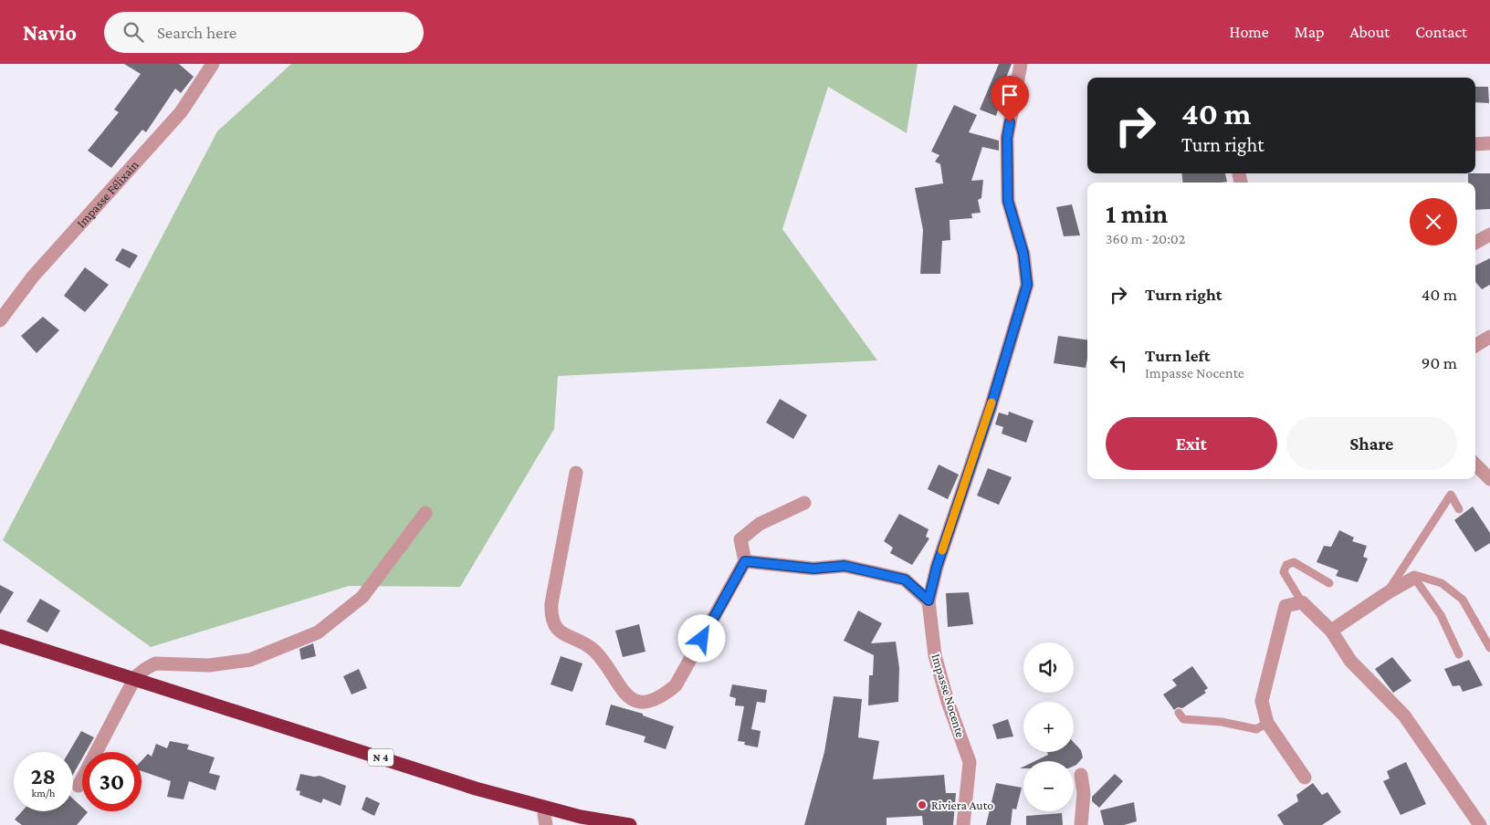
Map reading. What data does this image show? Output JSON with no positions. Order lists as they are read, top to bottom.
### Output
{
  "streets": {
    "highway": ["N 4"],
    "street": ["Impasse Félixain", "Impasse Nocente"]
  },
  "places": ["Riviera Auto"],
  "page": {
    "header": "Navio",
    "search": "Search here",
    "nav": [
      "Home",
      "Map",
      "About",
      "Contact"
    ],
    "turn": ["40 m", "Turn right"],
    "heading": ["1 min", "360 m · 20:02"],
    "list": [
      {
        "name": "Turn right",
        "value": "40 m"
      },
      {
        "name": "Turn left",
        "note": "Impasse Nocente",
        "value": "90 m"
      }
    ],
    "buttons": ["Exit", "Share"],
    "map_buttons": ["+", "−"],
    "speed": "28 km/h",
    "limit": "30"
  }
}
